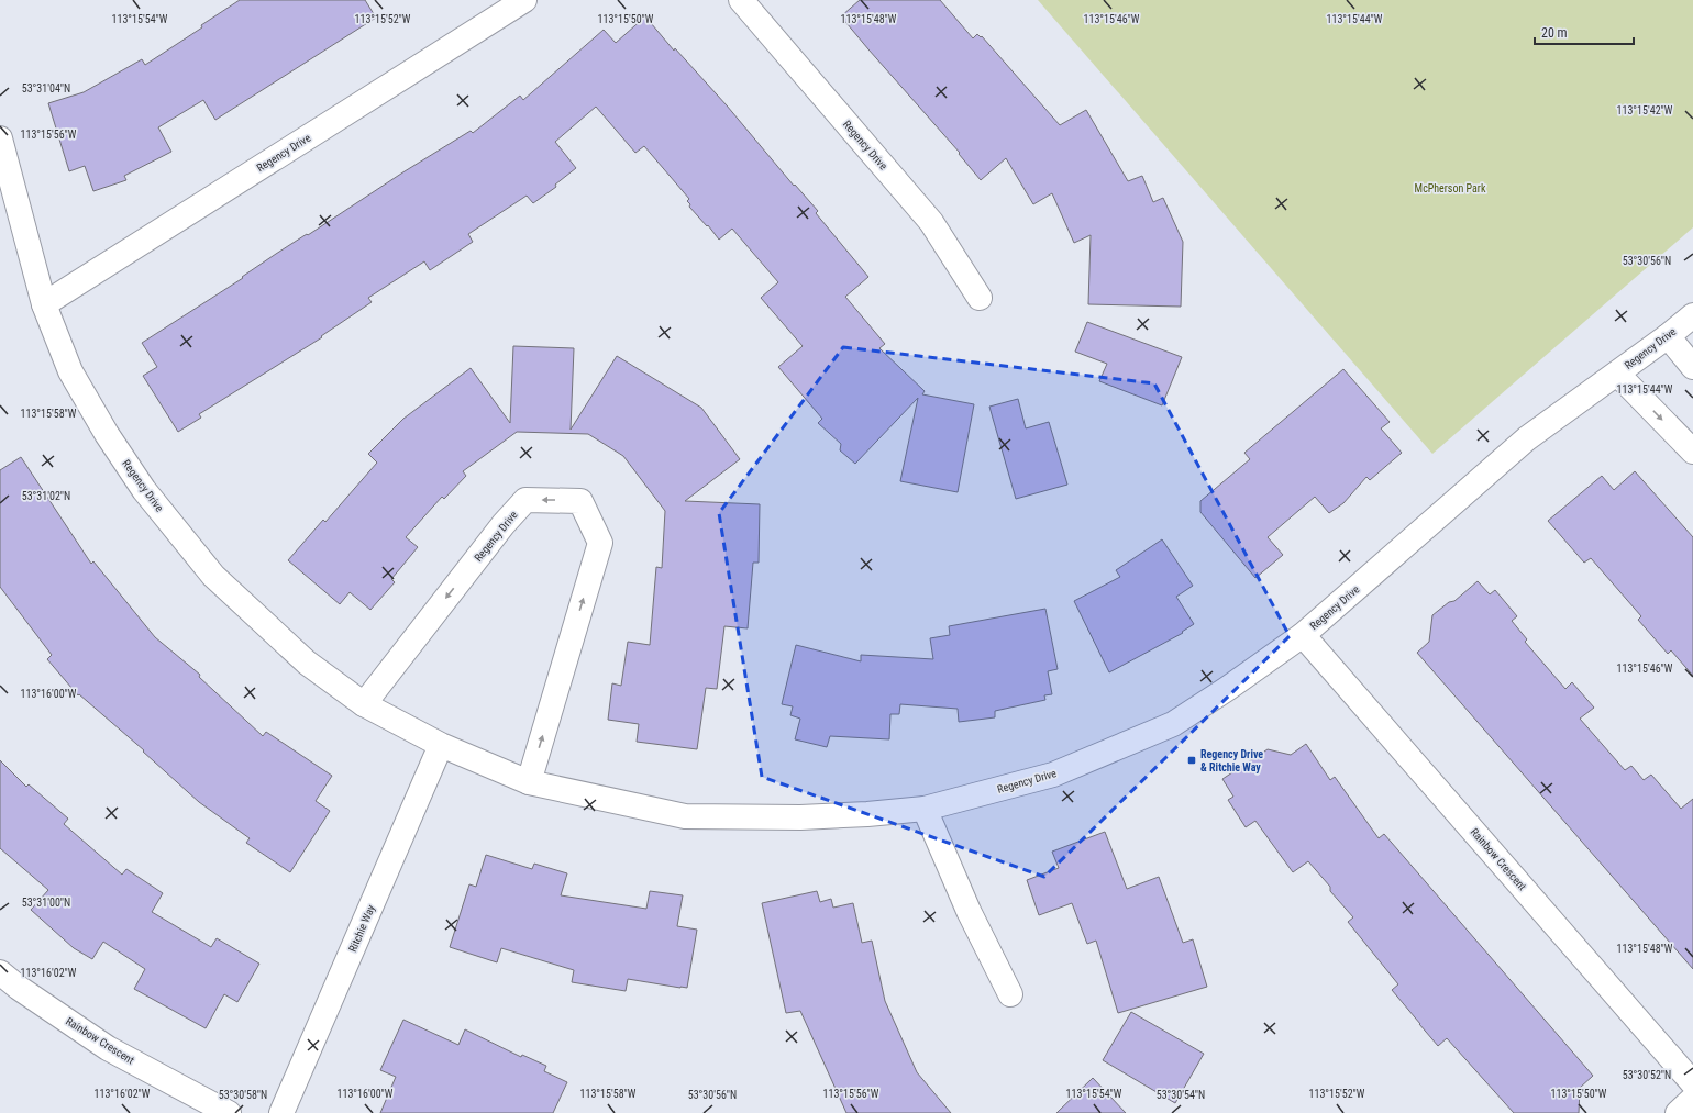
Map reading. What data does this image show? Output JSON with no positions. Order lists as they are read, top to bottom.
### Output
{
  "streets": {
    "street": ["Regency Drive", "Rainbow Crescent", "Ritchie Way"]
  },
  "crossings": [
    ["Regency Drive", "Rainbow Crescent"],
    ["Regency Drive", "Ritchie Way"]
  ],
  "parks": ["McPherson Park"],
  "places": {
    "transit": ["Regency Drive & Ritchie Way"]
  },
  "scale_bar": "20 m",
  "coordinates": [
    "113°15'48\"W",
    "113°15'54\"W",
    "113°15'52\"W",
    "113°15'50\"W",
    "113°15'46\"W",
    "113°15'44\"W",
    "53°31'04\"N",
    "113°15'42\"W",
    "113°15'56\"W",
    "53°30'56\"N",
    "113°15'58\"W",
    "53°31'02\"N",
    "113°16'00\"W",
    "53°31'00\"N",
    "113°16'02\"W",
    "53°30'52\"N",
    "53°30'58\"N",
    "53°30'54\"N"
  ]
}
